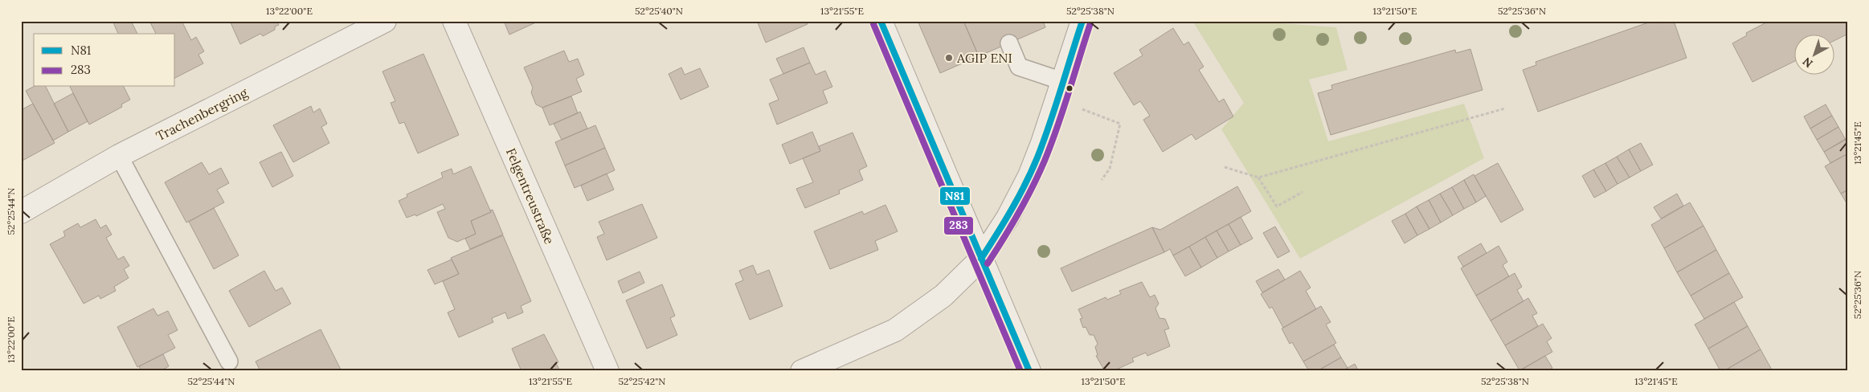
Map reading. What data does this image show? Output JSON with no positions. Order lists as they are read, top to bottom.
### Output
{
  "streets": {
    "street": ["Trachenbergring", "Felgentreustraße"]
  },
  "places": ["AGIP ENI"],
  "lines": ["transit line N81", "transit line 283"],
  "legend": ["N81", "283"],
  "north": "bottom left",
  "coordinates": [
    "13°22'00\"E",
    "52°25'40\"N",
    "13°21'55\"E",
    "52°25'38\"N",
    "13°21'50\"E",
    "52°25'36\"N",
    "13°21'45\"E",
    "52°25'44\"N",
    "52°25'42\"N"
  ]
}
